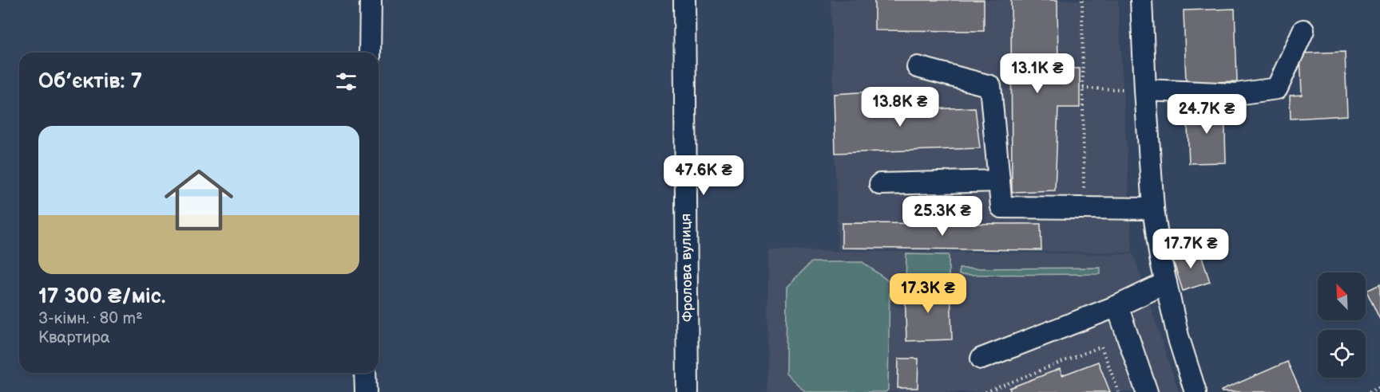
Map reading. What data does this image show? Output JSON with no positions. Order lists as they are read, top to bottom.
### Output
{
  "streets": {
    "street": ["Фролова вулиця"]
  },
  "north": "top left",
  "page": {
    "heading": "Об’єктів: 7",
    "price": [
      "13.1K ₴",
      "13.8K ₴",
      "24.7K ₴",
      "47.6K ₴",
      "25.3K ₴",
      "17.7K ₴",
      "17.3K ₴"
    ],
    "list": [
      {
        "name": "17 300 ₴/міс.",
        "note": "3-кімн. · 80 m² · Квартира"
      }
    ]
  }
}
